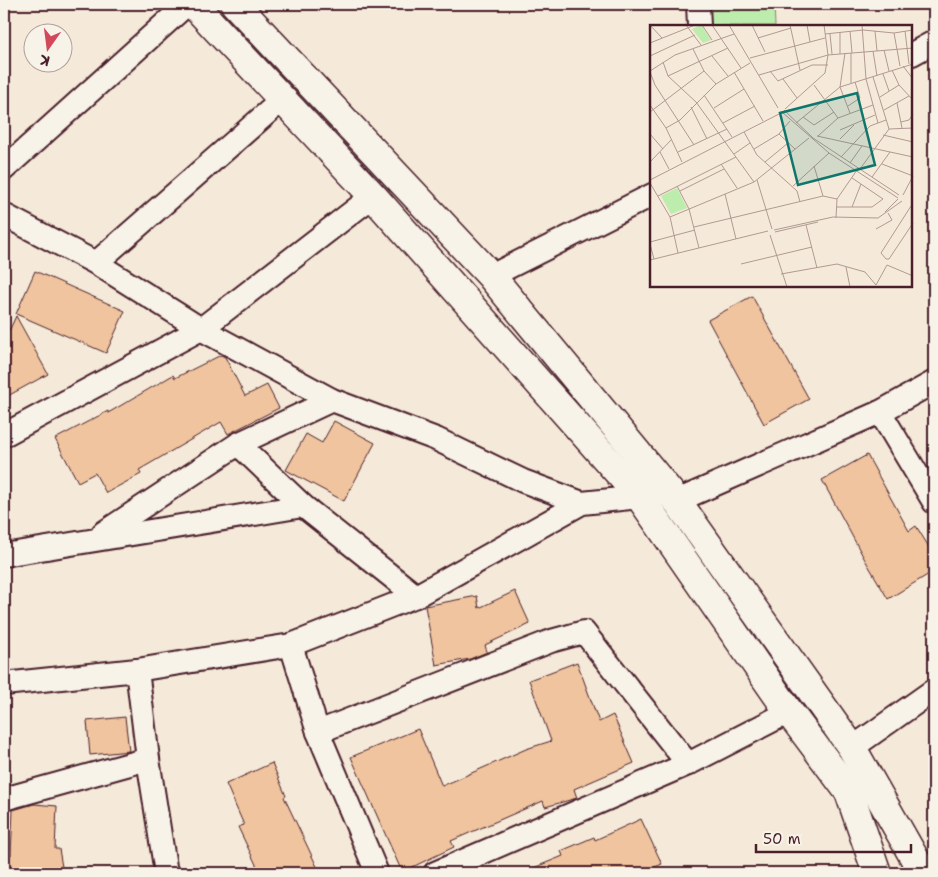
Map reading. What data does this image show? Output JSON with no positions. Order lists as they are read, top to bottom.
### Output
{
  "scale_bar": "50 m",
  "north": "bottom"
}
